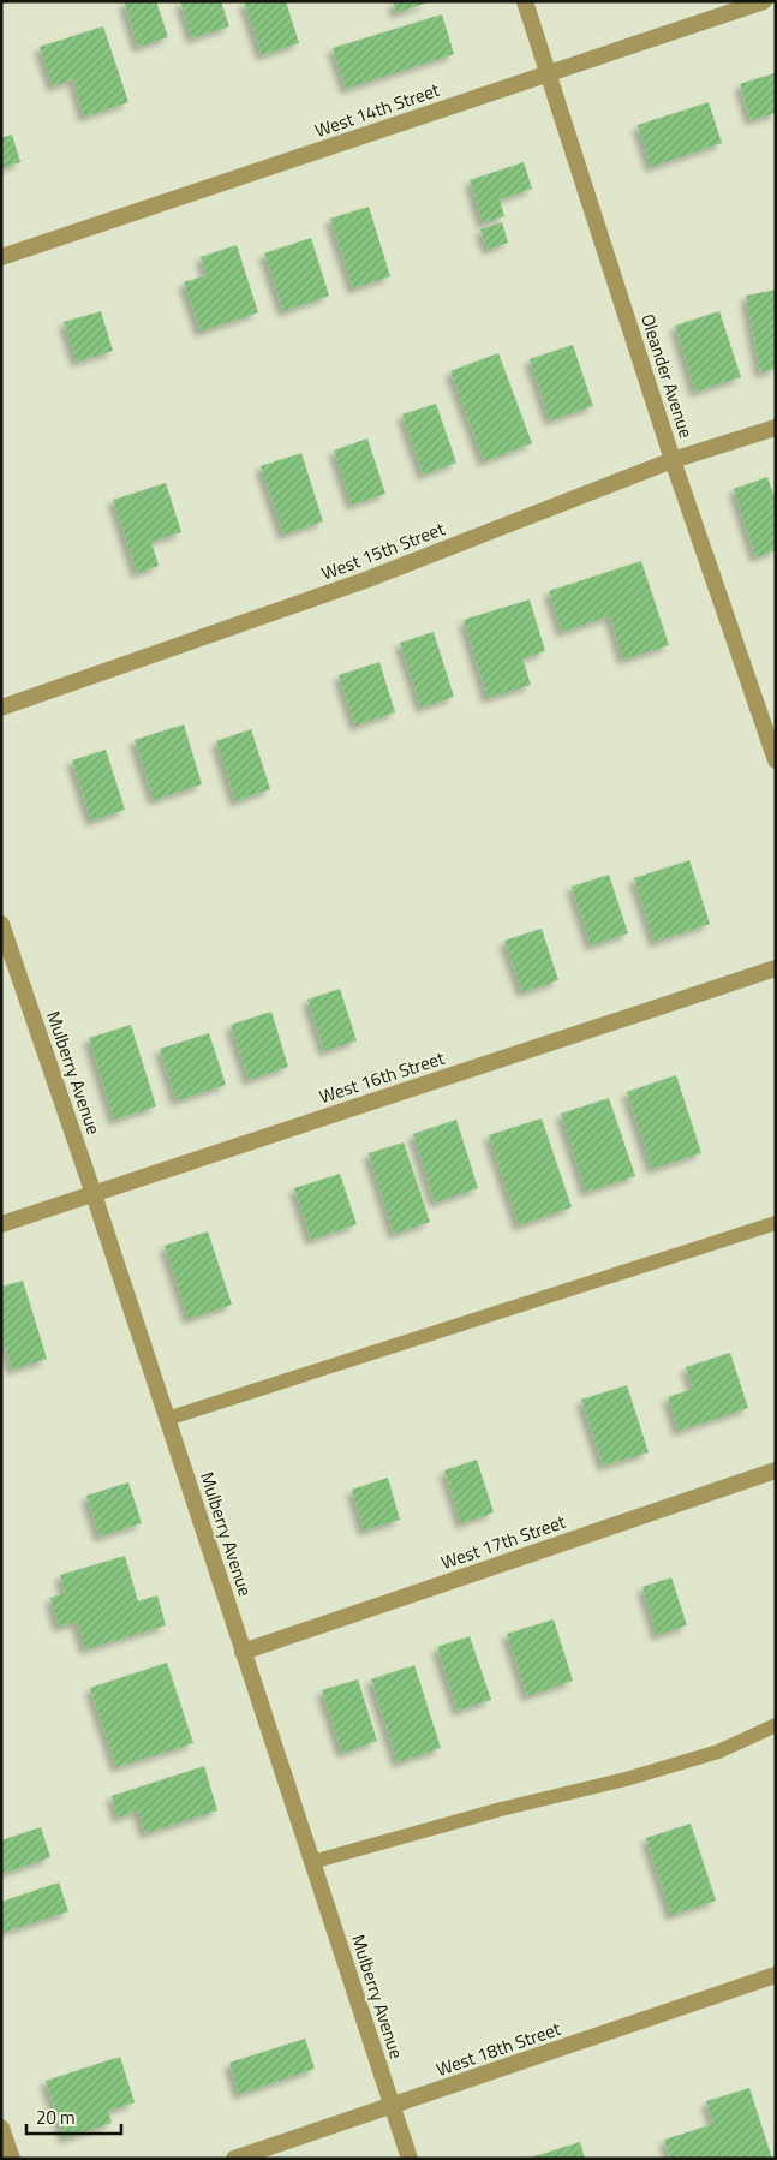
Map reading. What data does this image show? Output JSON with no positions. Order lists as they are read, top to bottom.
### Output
{
  "streets": {
    "street": [
      "West 14th Street",
      "Oleander Avenue",
      "West 15th Street",
      "Mulberry Avenue",
      "West 16th Street",
      "West 17th Street",
      "West 18th Street"
    ]
  },
  "crossings": [
    ["West 14th Street", "Oleander Avenue"],
    ["Oleander Avenue", "West 15th Street"],
    ["Mulberry Avenue", "West 16th Street"],
    ["Mulberry Avenue", "West 17th Street"],
    ["Mulberry Avenue", "West 18th Street"]
  ],
  "scale_bar": "20 m"
}
